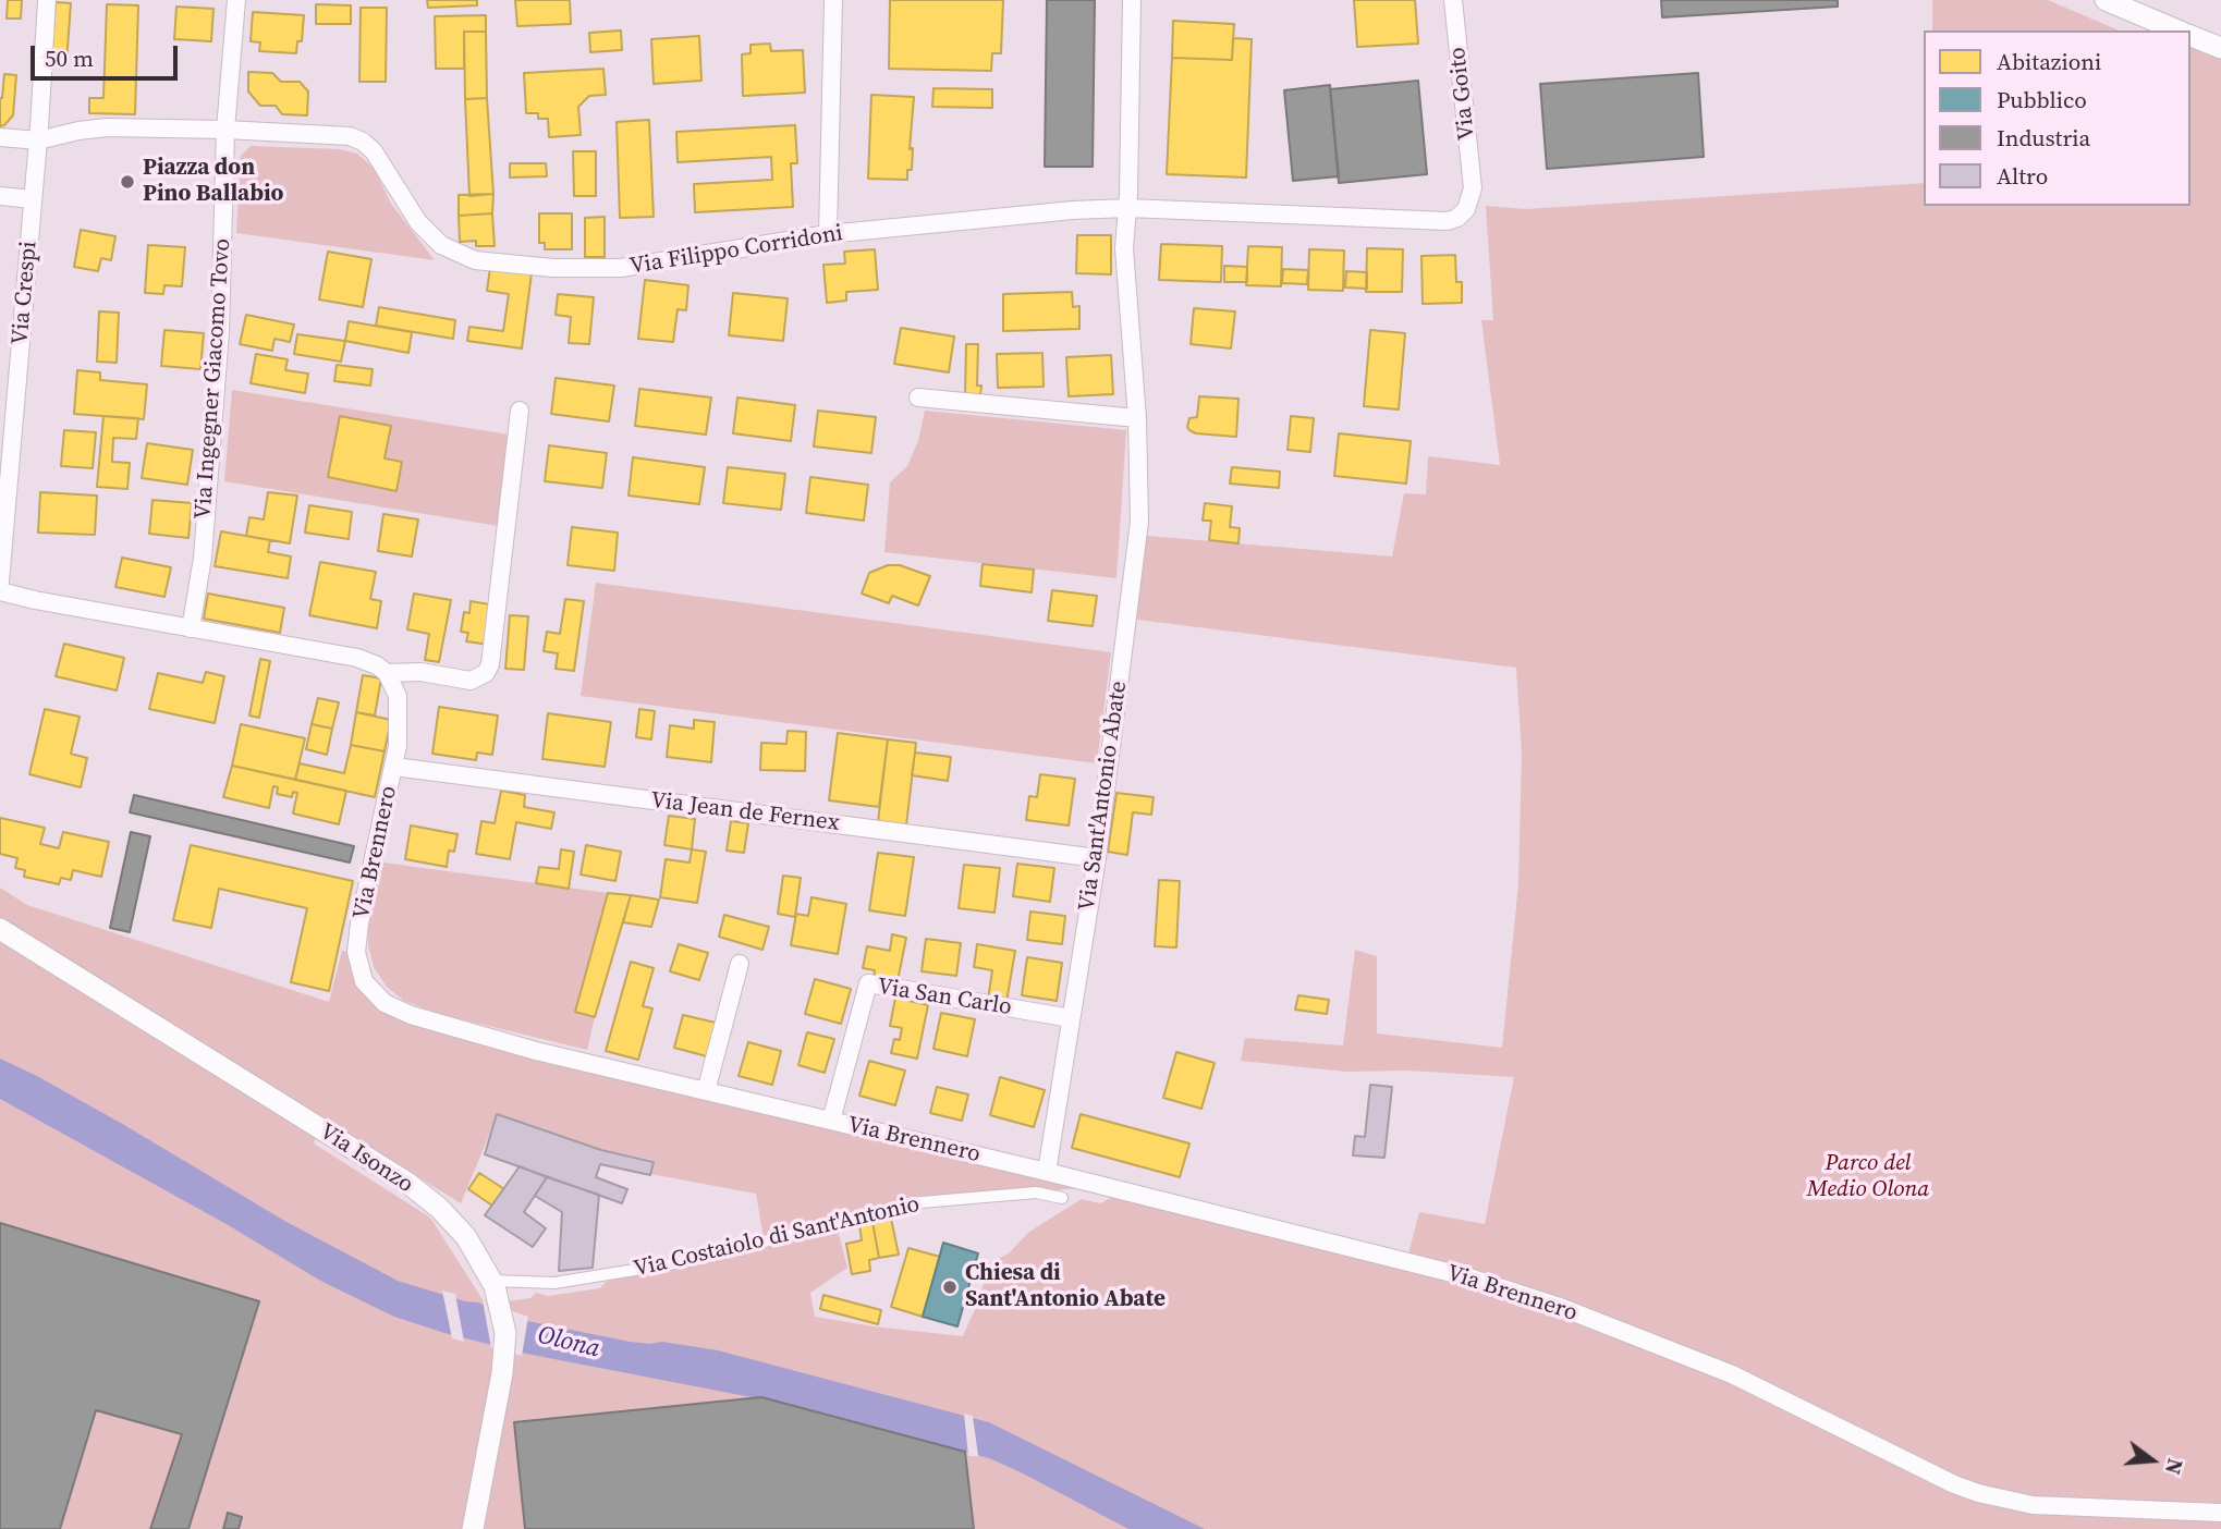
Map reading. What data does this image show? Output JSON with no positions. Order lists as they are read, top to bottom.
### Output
{
  "streets": {
    "street": [
      "Via Goito",
      "Via Filippo Corridoni",
      "Via Crespi",
      "Via Ingegner Giacomo Tovo",
      "Via Sant'Antonio Abate",
      "Via Jean de Fernex",
      "Via Brennero",
      "Via San Carlo",
      "Via Isonzo",
      "Via Costaiolo di Sant'Antonio"
    ]
  },
  "crossings": [
    ["Via Goito", "Via Filippo Corridoni"],
    ["Via Filippo Corridoni", "Via Crespi"],
    ["Via Filippo Corridoni", "Via Ingegner Giacomo Tovo"],
    ["Via Filippo Corridoni", "Via Sant'Antonio Abate"],
    ["Via Sant'Antonio Abate", "Via Jean de Fernex"],
    ["Via Sant'Antonio Abate", "Via Brennero"],
    ["Via Sant'Antonio Abate", "Via San Carlo"],
    ["Via Jean de Fernex", "Via Brennero"],
    ["Via Brennero", "Via San Carlo"],
    ["Via Isonzo", "Via Costaiolo di Sant'Antonio"]
  ],
  "water": ["Olona"],
  "parks": ["Parco del Medio Olona"],
  "places": ["Piazza don Pino Ballabio", "Chiesa di Sant'Antonio Abate"],
  "legend": [
    "Abitazioni",
    "Pubblico",
    "Industria",
    "Altro"
  ],
  "scale_bar": "50 m",
  "north": "right"
}
